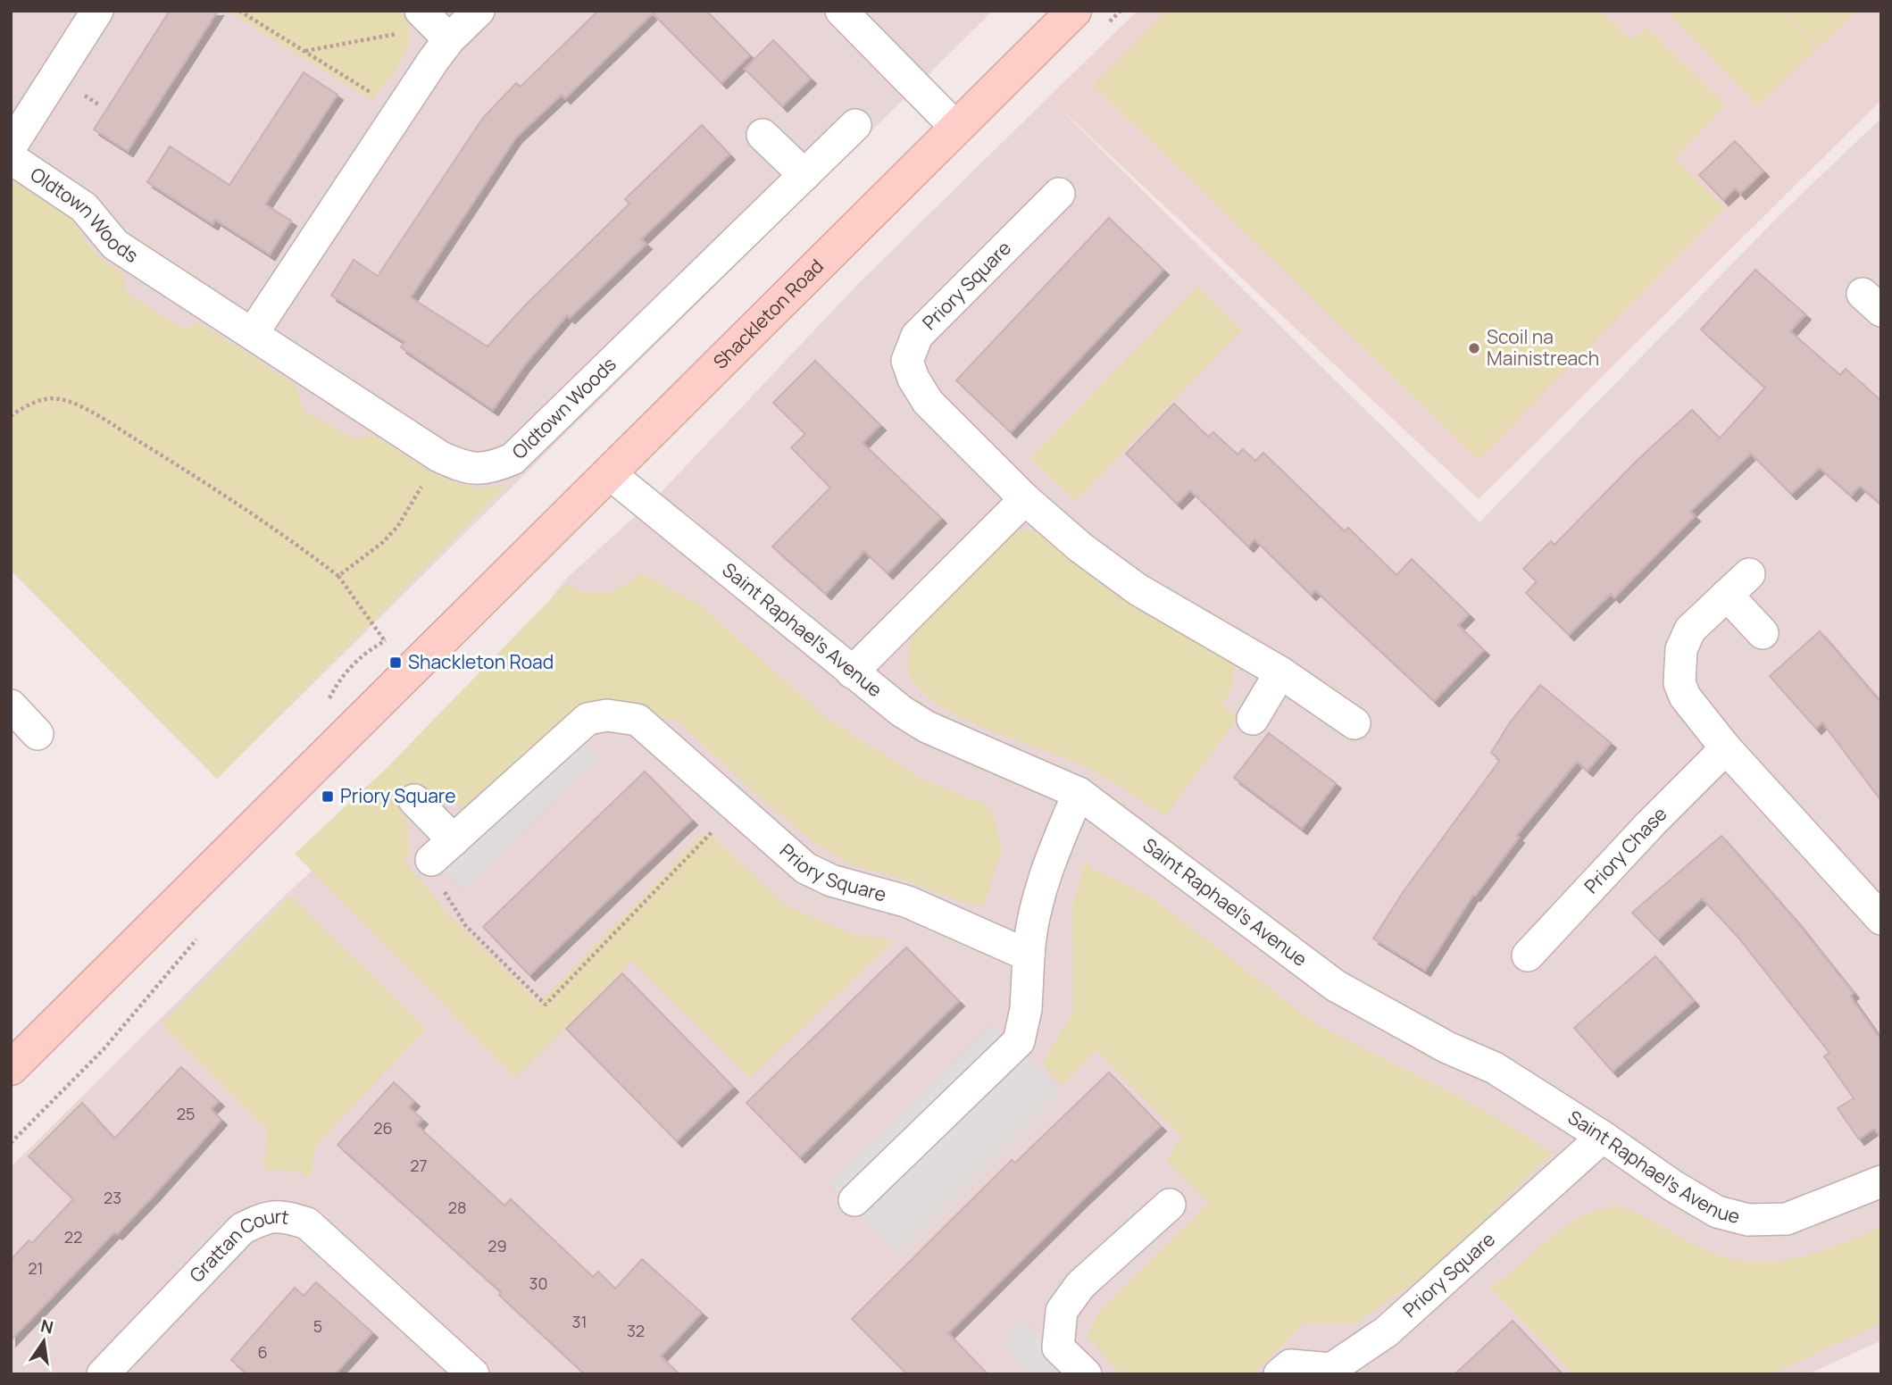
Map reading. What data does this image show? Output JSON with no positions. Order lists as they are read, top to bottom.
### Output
{
  "streets": {
    "street": [
      "Oldtown Woods",
      "Priory Square",
      "Shackleton Road",
      "Saint Raphael's Avenue",
      "Priory Chase",
      "Grattan Court"
    ]
  },
  "crossings": [
    ["Priory Square", "Saint Raphael's Avenue"],
    ["Shackleton Road", "Saint Raphael's Avenue"]
  ],
  "places": {
    "other": ["Scoil na Mainistreach"],
    "transit": ["Shackleton Road", "Priory Square"]
  },
  "house_numbers": [
    "25",
    "26",
    "27",
    "23",
    "28",
    "22",
    "29",
    "21",
    "30",
    "31",
    "5",
    "32",
    "6"
  ],
  "north": "top"
}
